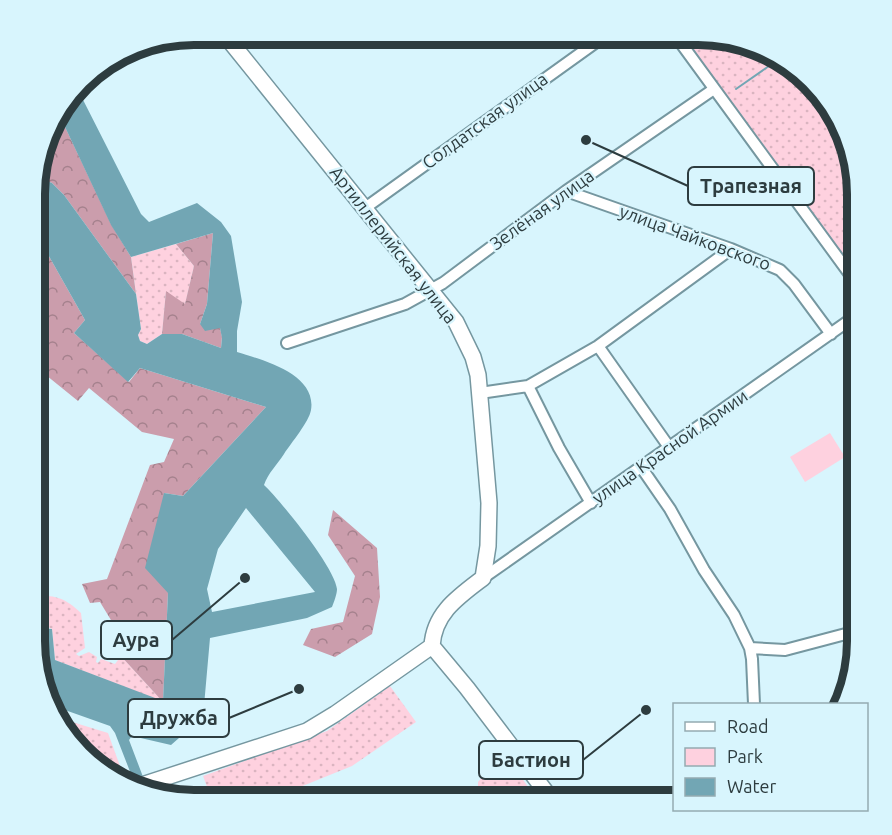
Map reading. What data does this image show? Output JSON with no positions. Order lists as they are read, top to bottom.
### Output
{
  "streets": {
    "street": [
      "Солдатская улица",
      "Зелёная улица",
      "улица Чайковского",
      "Артиллерийская улица",
      "улица Красной Армии"
    ]
  },
  "crossings": [
    ["Солдатская улица", "Артиллерийская улица"],
    ["Зелёная улица", "улица Чайковского"],
    ["Зелёная улица", "Артиллерийская улица"],
    ["улица Чайковского", "улица Красной Армии"],
    ["Артиллерийская улица", "улица Красной Армии"]
  ],
  "places": [
    "Трапезная",
    "Аура",
    "Дружба",
    "Бастион"
  ],
  "legend": ["Road", "Park", "Water"]
}
